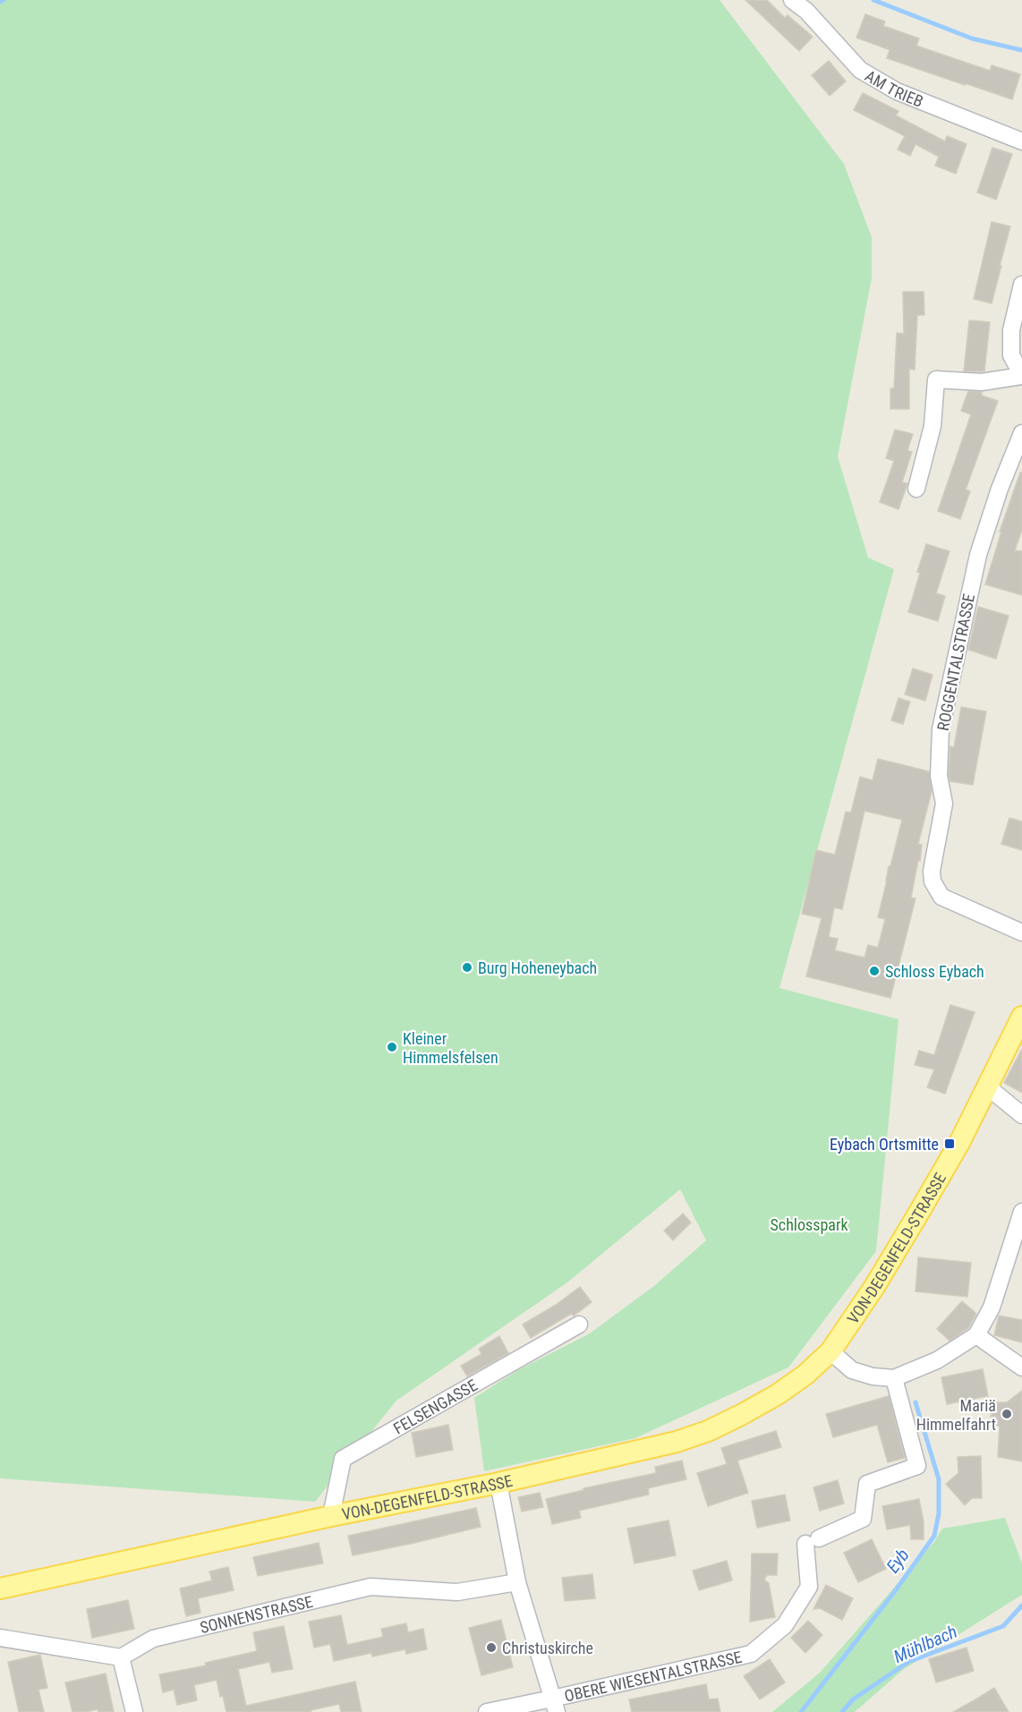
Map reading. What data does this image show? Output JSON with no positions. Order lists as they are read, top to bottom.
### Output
{
  "streets": {
    "main road": ["VON-DEGENFELD-STRASSE"],
    "street": [
      "AM TRIEB",
      "ROGGENTALSTRASSE",
      "FELSENGASSE",
      "SONNENSTRASSE",
      "OBERE WIESENTALSTRASSE"
    ]
  },
  "crossings": [
    ["VON-DEGENFELD-STRASSE", "FELSENGASSE"]
  ],
  "water": ["Eyb", "Mühlbach"],
  "parks": ["Schlosspark"],
  "places": {
    "other": [
      "Burg Hoheneybach",
      "Schloss Eybach",
      "Kleiner Himmelsfelsen",
      "Mariä Himmelfahrt",
      "Christuskirche"
    ],
    "transit": ["Eybach Ortsmitte"]
  }
}
